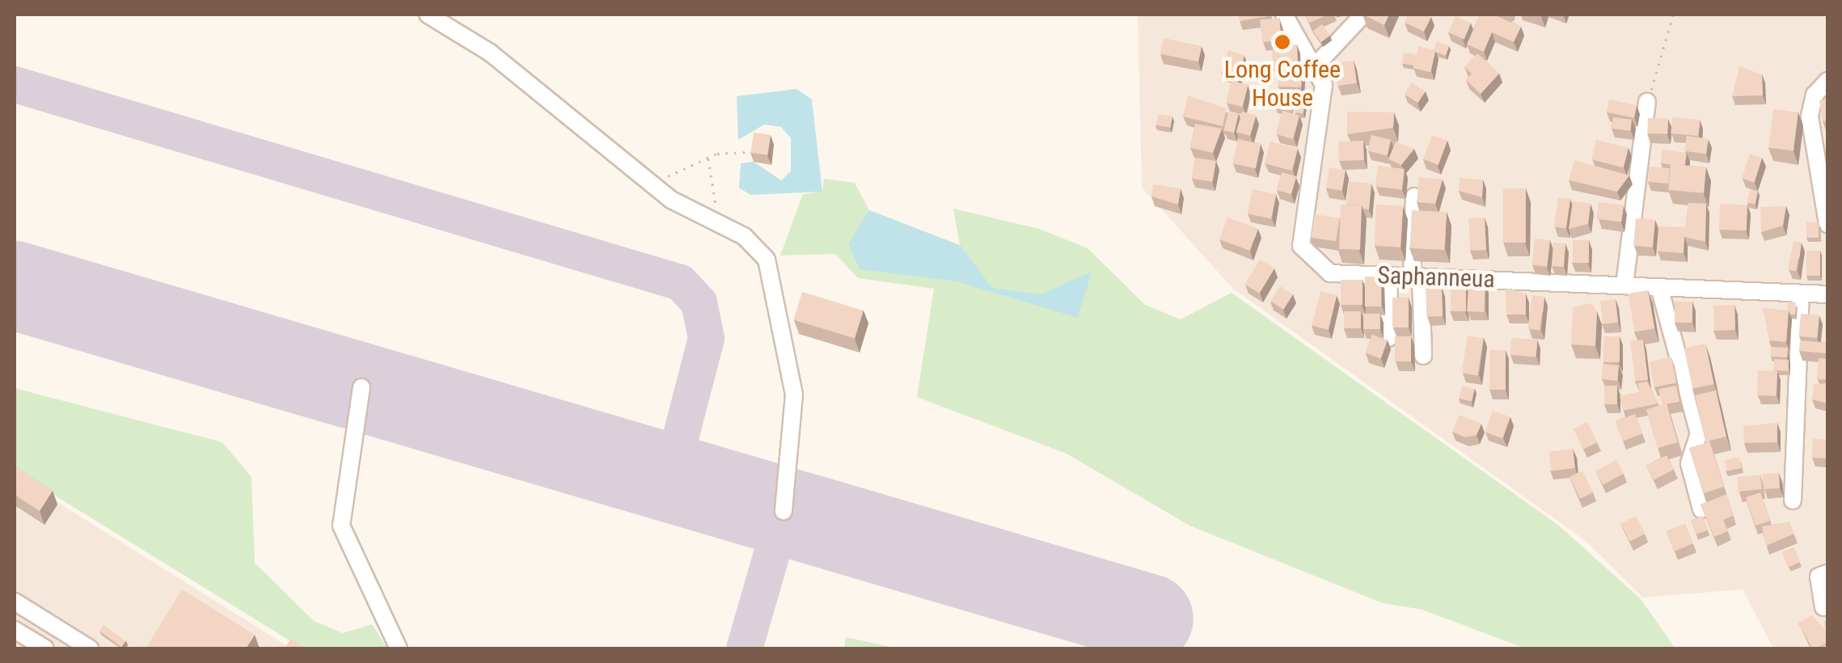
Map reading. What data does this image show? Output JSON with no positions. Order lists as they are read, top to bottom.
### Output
{
  "streets": {
    "street": ["Saphanneua"]
  },
  "places": ["Long Coffee House"]
}
